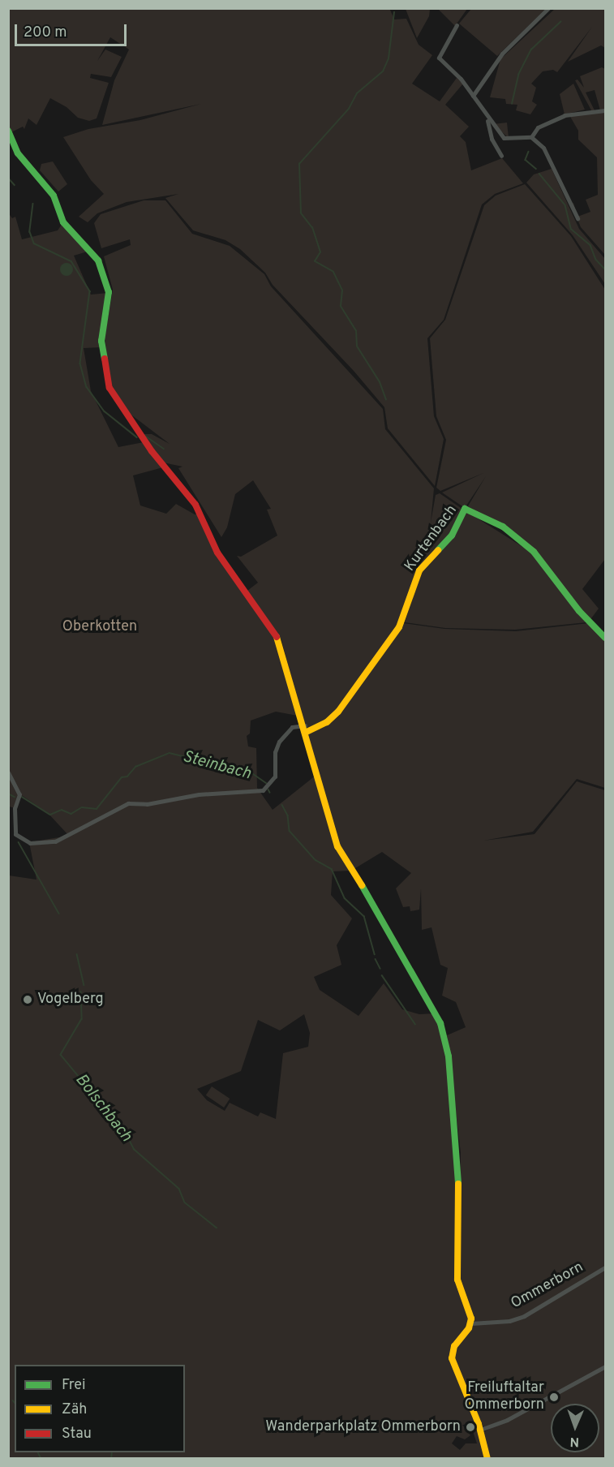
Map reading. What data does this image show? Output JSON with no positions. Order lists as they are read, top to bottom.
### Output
{
  "streets": {
    "street": ["Kurtenbach", "Ommerborn"]
  },
  "water": ["Steinbach", "Bolschbach"],
  "parks": ["Oberkotten"],
  "places": ["Vogelberg", "Freiluftaltar Ommerborn", "Wanderparkplatz Ommerborn"],
  "legend": ["Frei", "Zäh", "Stau"],
  "scale_bar": "200 m",
  "north": "bottom"
}
